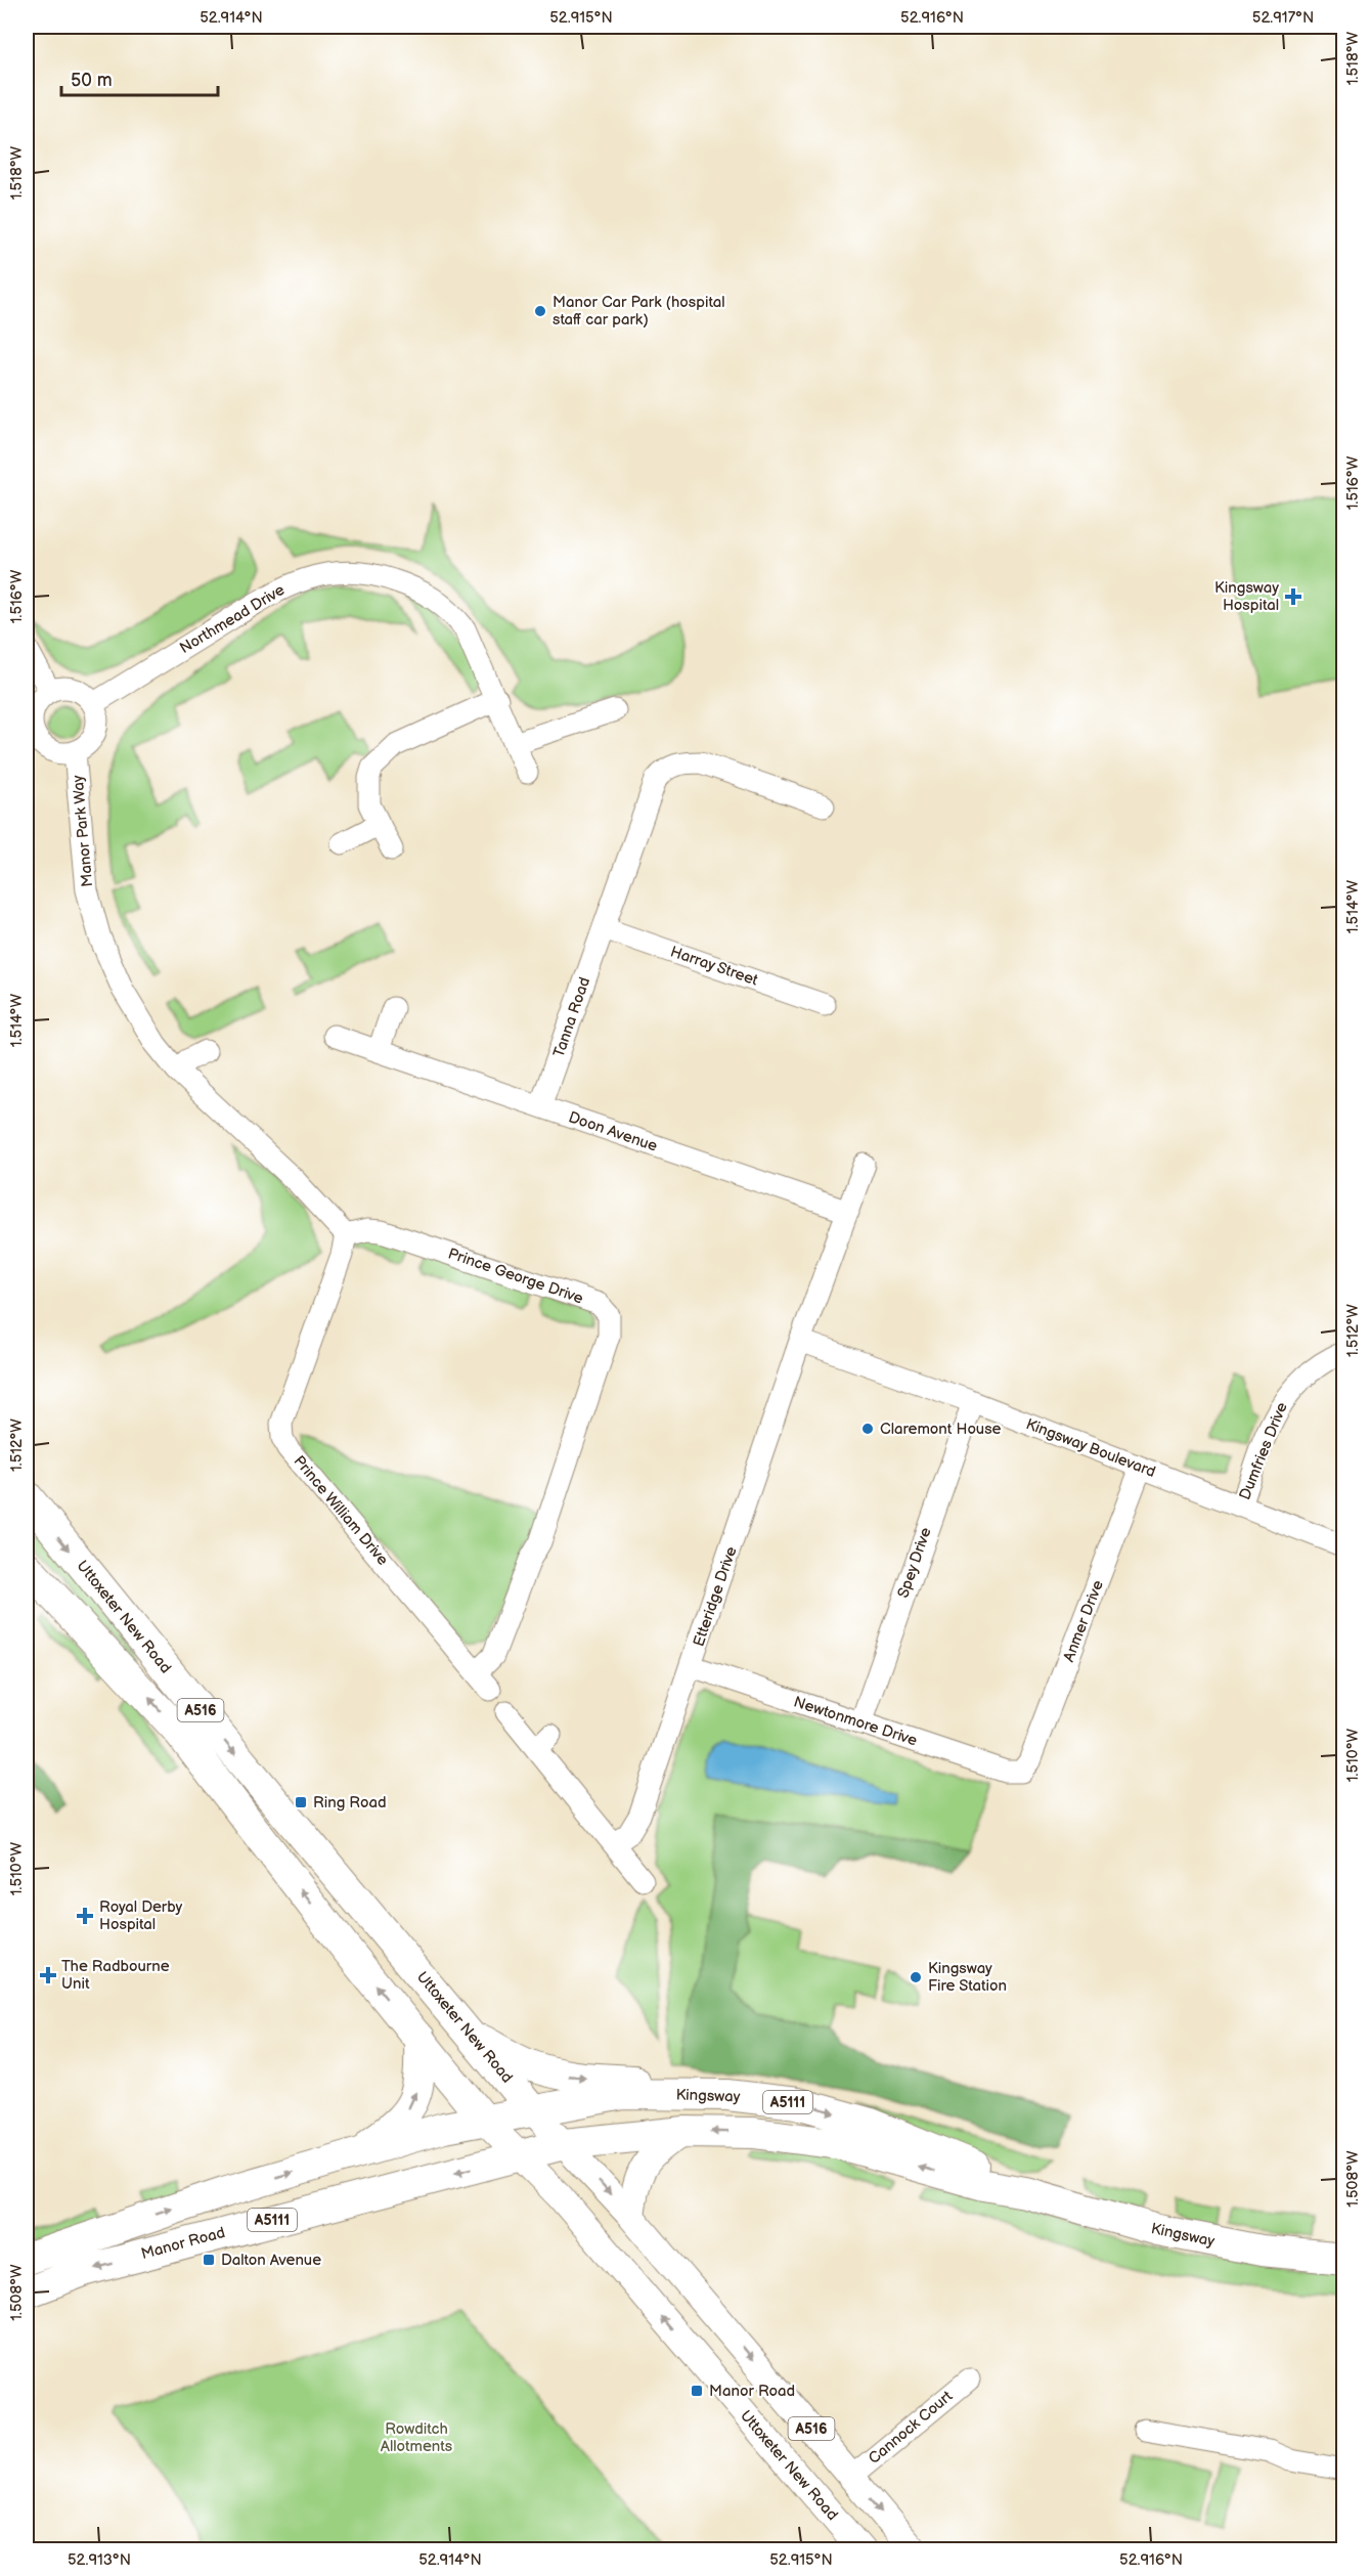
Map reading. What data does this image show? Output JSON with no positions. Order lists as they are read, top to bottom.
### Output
{
  "streets": {
    "highway": [
      "Uttoxeter New Road",
      "A516",
      "Kingsway",
      "A5111",
      "Manor Road"
    ],
    "street": [
      "Northmead Drive",
      "Manor Park Way",
      "Harray Street",
      "Tanna Road",
      "Doon Avenue",
      "Prince George Drive",
      "Kingsway Boulevard",
      "Dumfries Drive",
      "Prince William Drive",
      "Spey Drive",
      "Etteridge Drive",
      "Anmer Drive",
      "Newtonmore Drive",
      "Cannock Court"
    ]
  },
  "crossings": [
    ["Northmead Drive", "Manor Park Way"],
    ["Harray Street", "Tanna Road"],
    ["Tanna Road", "Doon Avenue"],
    ["Doon Avenue", "Etteridge Drive"],
    ["Prince George Drive", "Prince William Drive"],
    ["Kingsway Boulevard", "Dumfries Drive"],
    ["Kingsway Boulevard", "Spey Drive"],
    ["Kingsway Boulevard", "Etteridge Drive"],
    ["Kingsway Boulevard", "Anmer Drive"],
    ["Spey Drive", "Newtonmore Drive"],
    ["Etteridge Drive", "Newtonmore Drive"],
    ["Uttoxeter New Road", "Kingsway"],
    ["Uttoxeter New Road", "A5111"],
    ["Uttoxeter New Road", "Manor Road"],
    ["Uttoxeter New Road", "Cannock Court"],
    ["Anmer Drive", "Newtonmore Drive"],
    ["Kingsway", "A5111"],
    ["Kingsway", "Manor Road"]
  ],
  "parks": ["Rowditch Allotments"],
  "places": {
    "other": ["Manor Car Park (hospital staff car park)", "Claremont House", "Kingsway Fire Station"],
    "health": ["Kingsway Hospital", "Royal Derby Hospital", "The Radbourne Unit"],
    "transit": ["Ring Road", "Dalton Avenue", "Manor Road"]
  },
  "scale_bar": "50 m",
  "coordinates": [
    "52.914°N",
    "52.915°N",
    "52.916°N",
    "52.917°N",
    "1.518°W",
    "1.516°W",
    "1.514°W",
    "1.512°W",
    "1.510°W",
    "1.508°W",
    "52.913°N"
  ]
}
